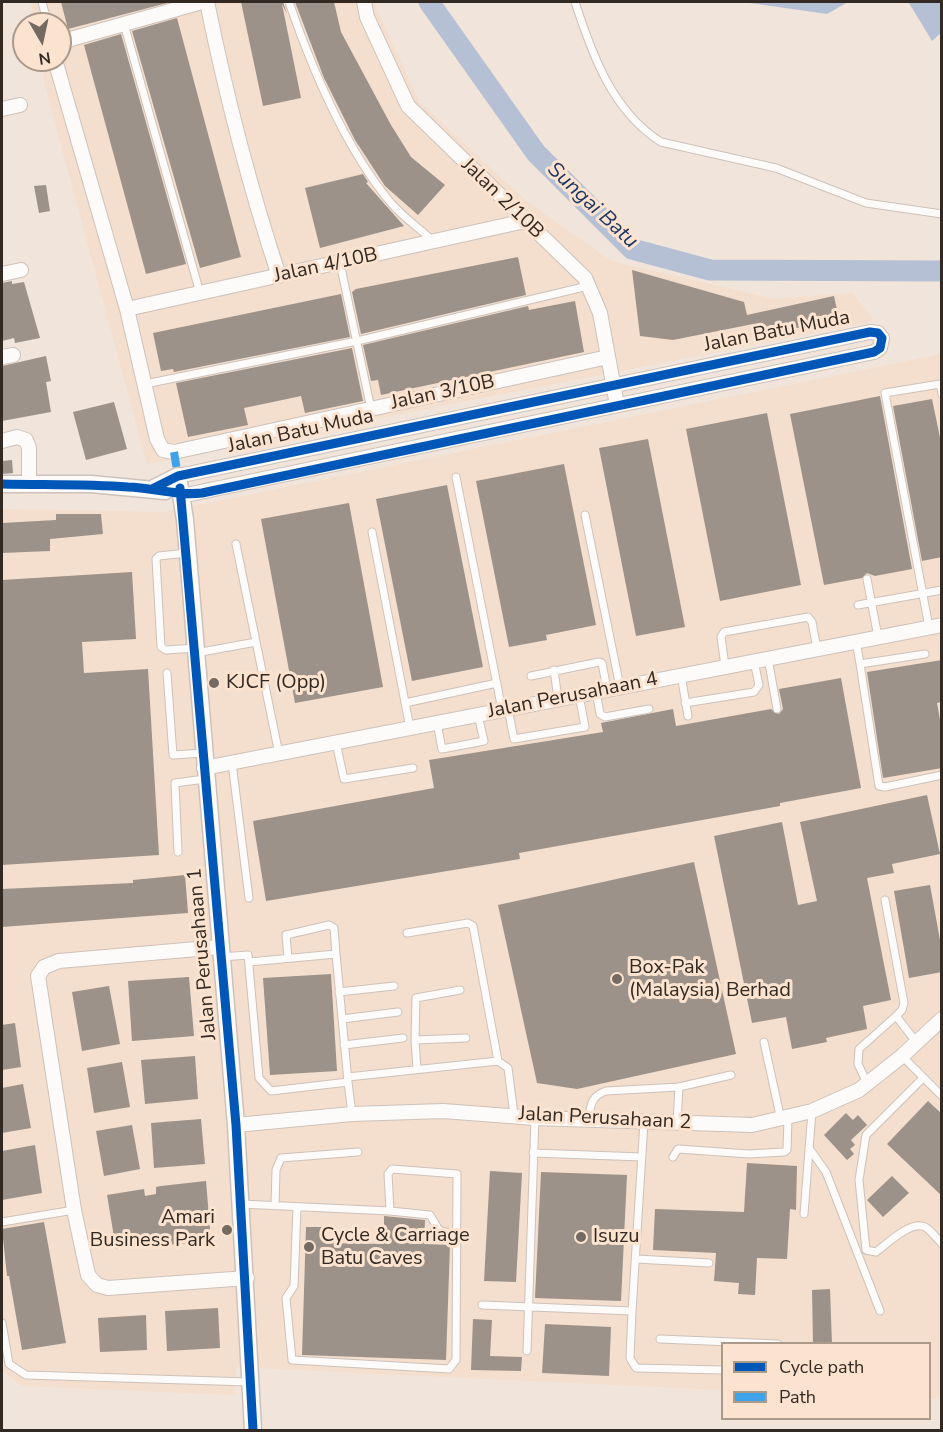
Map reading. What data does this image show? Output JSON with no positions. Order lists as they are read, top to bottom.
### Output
{
  "streets": {
    "street": [
      "Jalan 2/10B",
      "Jalan 4/10B",
      "Jalan Batu Muda",
      "Jalan 3/10B",
      "Jalan Perusahaan 4",
      "Jalan Perusahaan 1",
      "Jalan Perusahaan 2"
    ]
  },
  "crossings": [
    ["Jalan 2/10B", "Jalan 4/10B"],
    ["Jalan 2/10B", "Jalan Batu Muda"],
    ["Jalan 2/10B", "Jalan 3/10B"],
    ["Jalan Batu Muda", "Jalan Perusahaan 1"],
    ["Jalan Perusahaan 4", "Jalan Perusahaan 1"],
    ["Jalan Perusahaan 1", "Jalan Perusahaan 2"]
  ],
  "water": ["Sungai Batu"],
  "places": [
    "KJCF (Opp)",
    "Box-Pak (Malaysia) Berhad",
    "Amari Business Park",
    "Isuzu",
    "Cycle & Carriage Batu Caves"
  ],
  "legend": ["Cycle path", "Path"],
  "north": "bottom"
}
